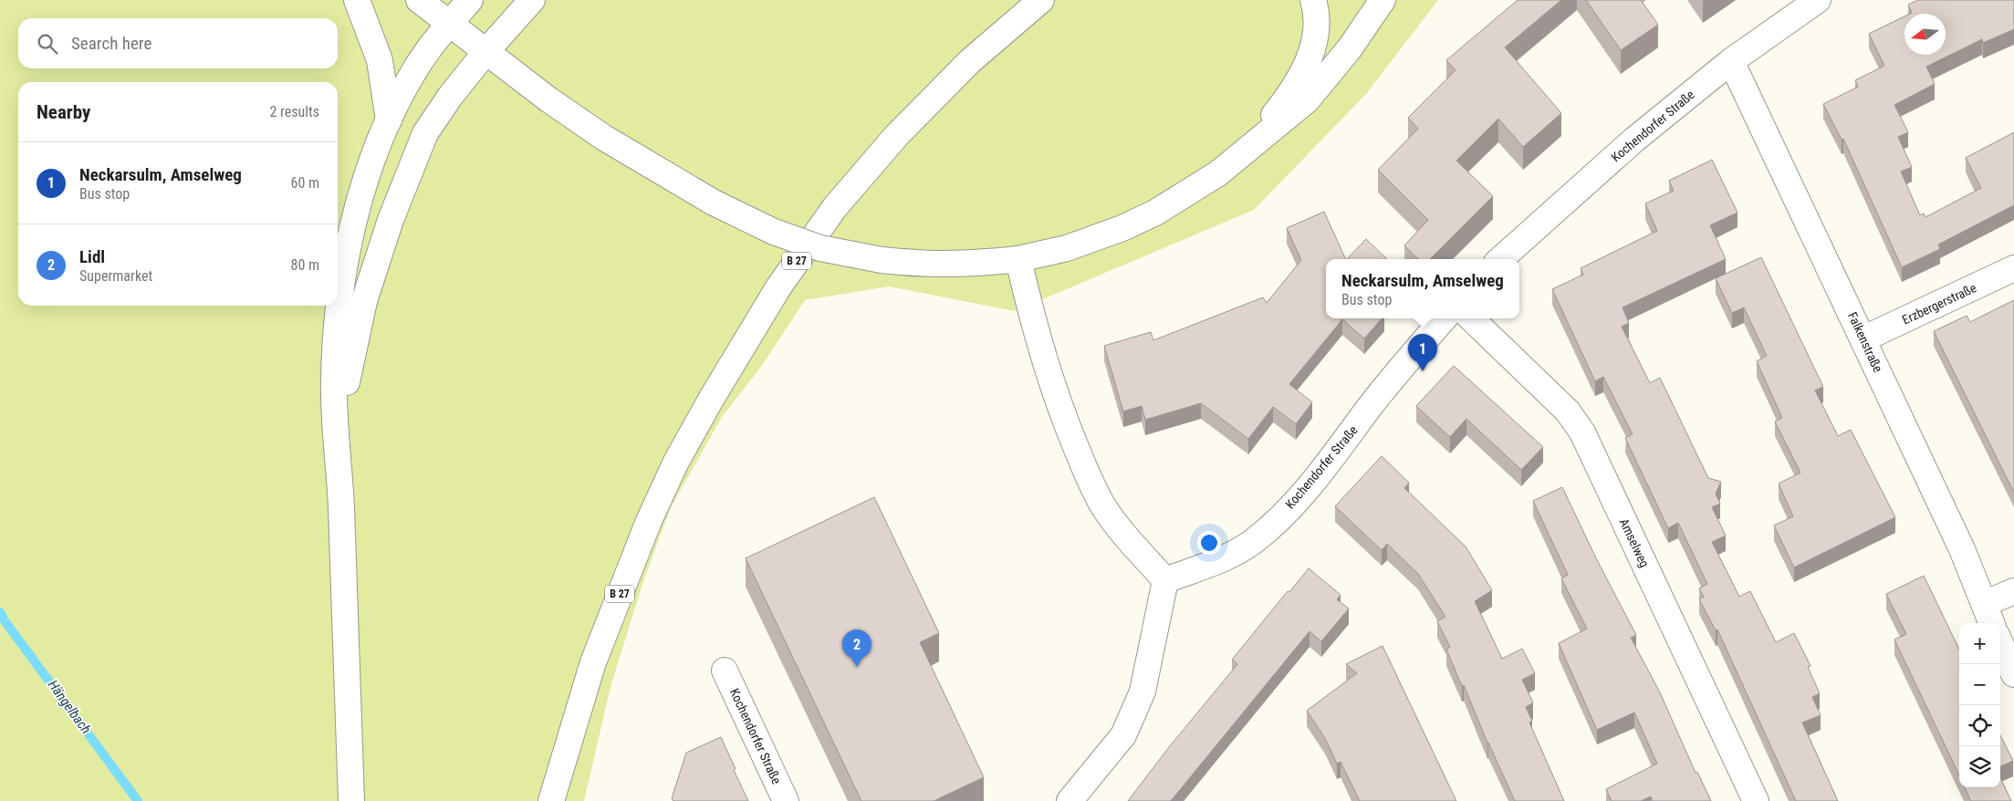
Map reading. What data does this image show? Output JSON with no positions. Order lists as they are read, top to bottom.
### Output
{
  "streets": {
    "main road": [
      "Kochendorfer Straße",
      "B 27",
      "Erzbergerstraße",
      "Falkenstraße",
      "Amselweg"
    ]
  },
  "crossings": [
    ["Kochendorfer Straße", "Falkenstraße"],
    ["Erzbergerstraße", "Falkenstraße"]
  ],
  "water": ["Hängelbach"],
  "north": "left",
  "page": {
    "search": "Search here",
    "heading": ["Nearby", "2 results"],
    "list": [
      {
        "mark": "1",
        "name": "Neckarsulm, Amselweg",
        "note": "Bus stop",
        "value": "60 m"
      },
      {
        "mark": "2",
        "name": "Lidl",
        "note": "Supermarket",
        "value": "80 m"
      }
    ],
    "popup": ["Neckarsulm, Amselweg", "Bus stop"],
    "pins": ["1", "2"],
    "map_buttons": ["+", "−"]
  }
}
